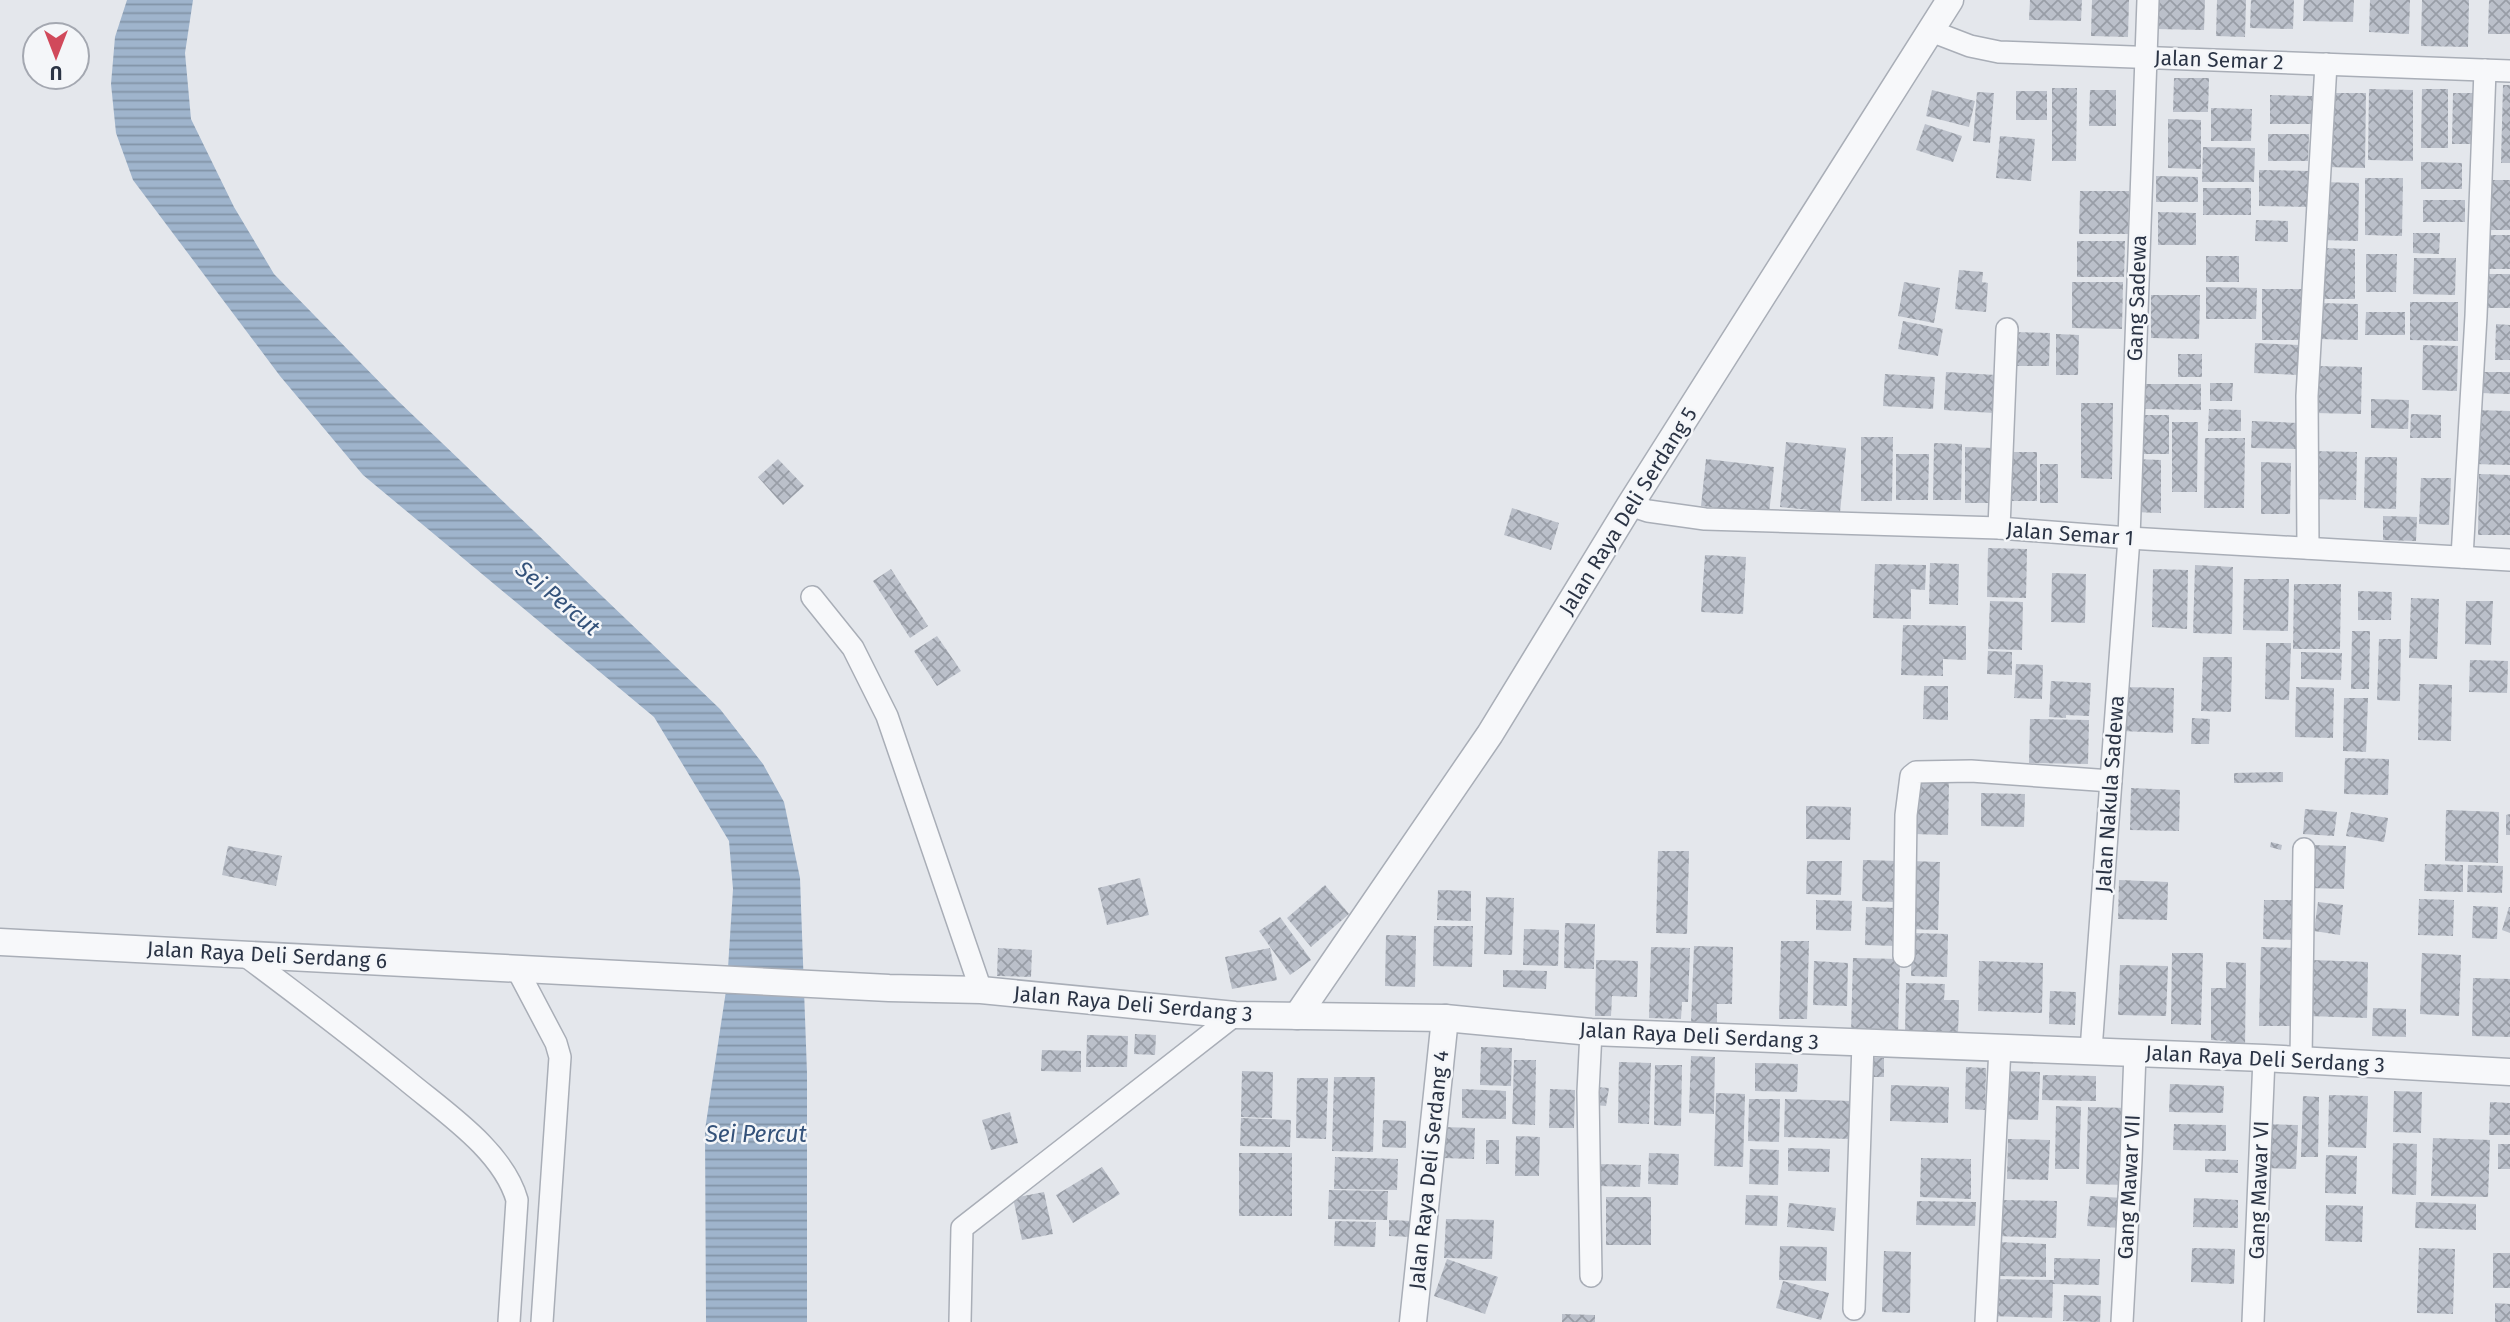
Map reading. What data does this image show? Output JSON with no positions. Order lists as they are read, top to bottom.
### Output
{
  "streets": {
    "street": [
      "Jalan Semar 2",
      "Gang Sadewa",
      "Jalan Raya Deli Serdang 5",
      "Jalan Semar 1",
      "Jalan Nakula Sadewa",
      "Jalan Raya Deli Serdang 6",
      "Jalan Raya Deli Serdang 3",
      "Jalan Raya Deli Serdang 4",
      "Gang Mawar VII",
      "Gang Mawar VI"
    ]
  },
  "crossings": [
    ["Jalan Semar 2", "Gang Sadewa"],
    ["Jalan Semar 2", "Jalan Raya Deli Serdang 5"],
    ["Gang Sadewa", "Jalan Semar 1"],
    ["Gang Sadewa", "Jalan Nakula Sadewa"],
    ["Jalan Raya Deli Serdang 5", "Jalan Semar 1"],
    ["Jalan Raya Deli Serdang 5", "Jalan Raya Deli Serdang 3"],
    ["Jalan Semar 1", "Jalan Nakula Sadewa"],
    ["Jalan Nakula Sadewa", "Jalan Raya Deli Serdang 3"],
    ["Jalan Raya Deli Serdang 6", "Jalan Raya Deli Serdang 3"],
    ["Jalan Raya Deli Serdang 3", "Jalan Raya Deli Serdang 4"],
    ["Jalan Raya Deli Serdang 3", "Gang Mawar VII"],
    ["Jalan Raya Deli Serdang 3", "Gang Mawar VI"]
  ],
  "water": ["Sei Percut"],
  "north": "bottom"
}
